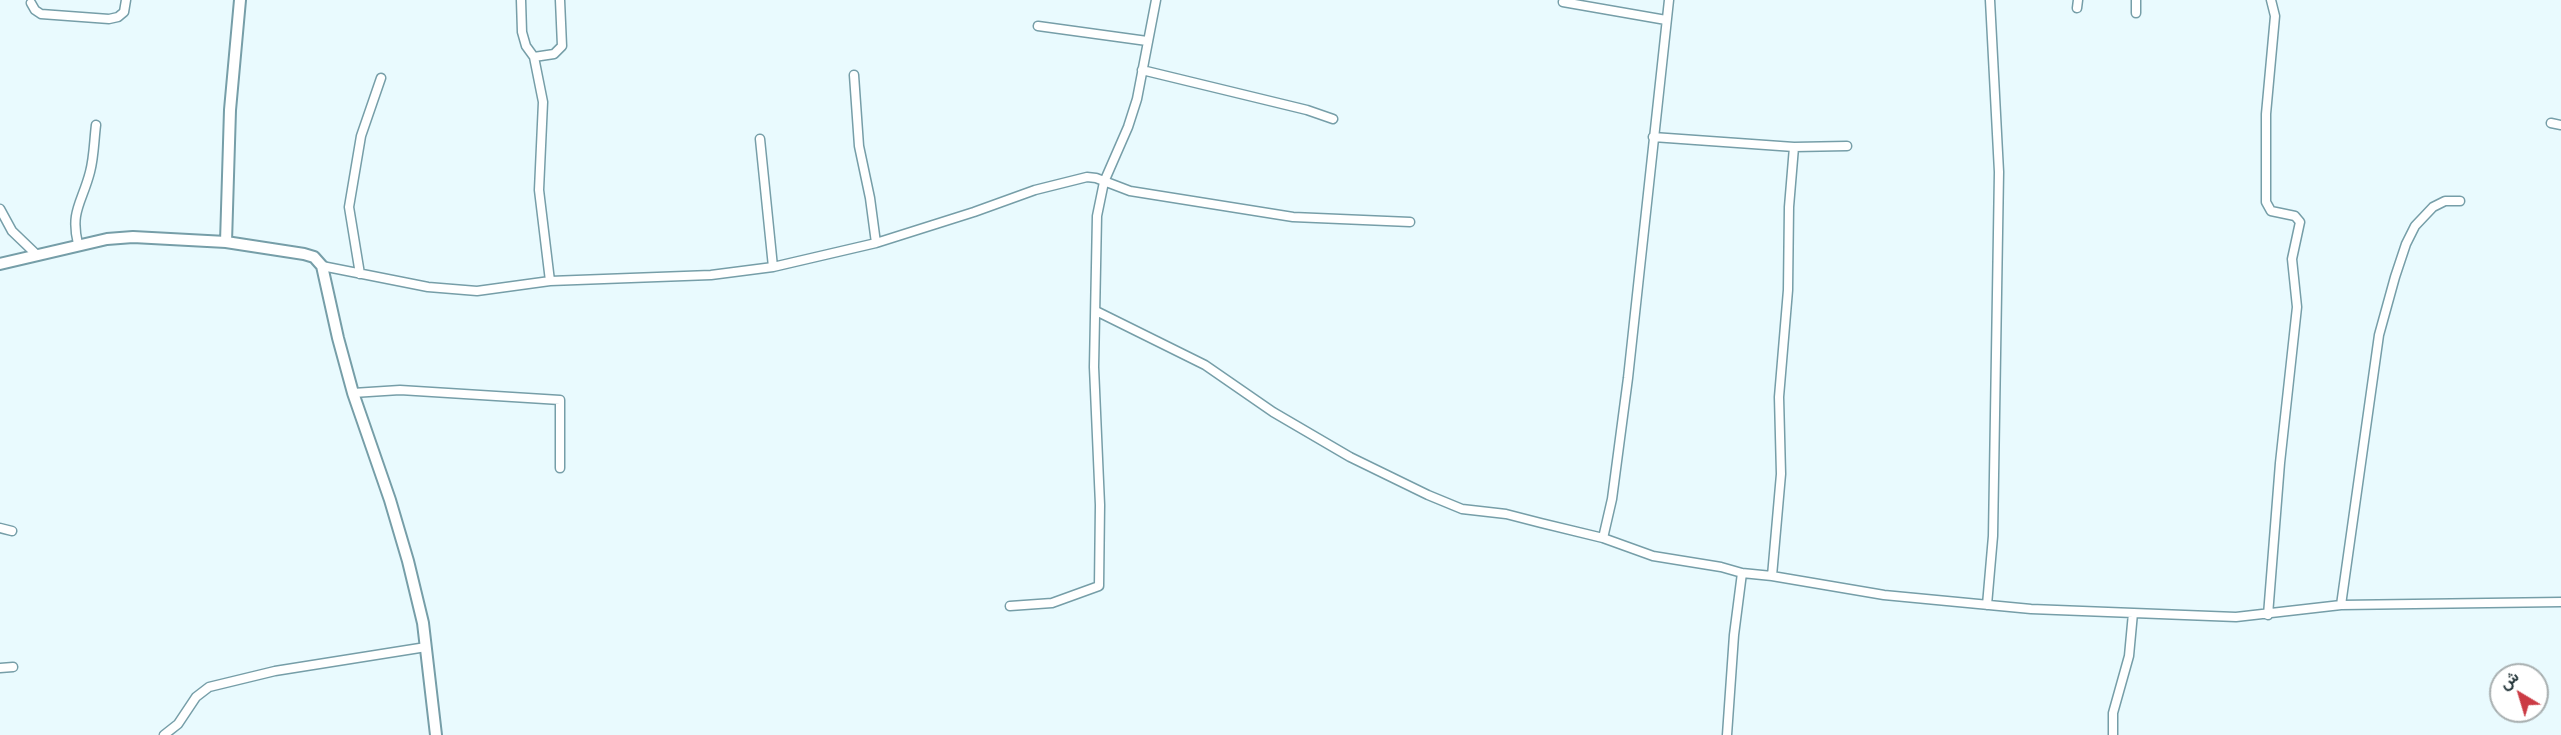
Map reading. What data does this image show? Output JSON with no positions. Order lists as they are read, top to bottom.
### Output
{
  "north": "top left"
}
